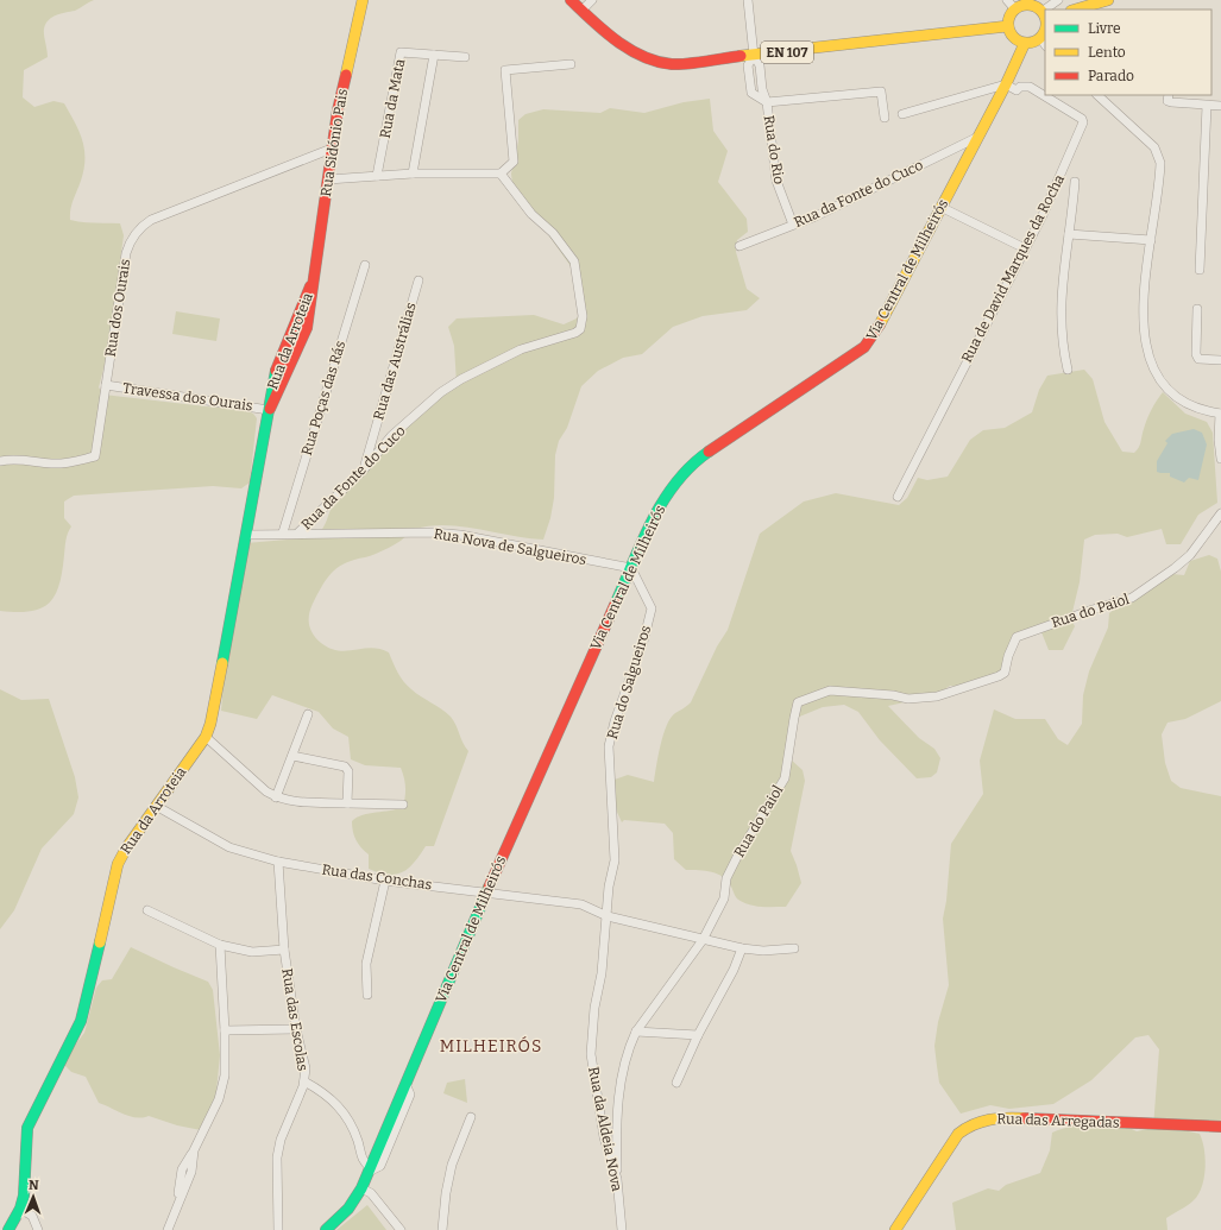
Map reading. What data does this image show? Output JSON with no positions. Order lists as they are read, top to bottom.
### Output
{
  "streets": {
    "main road": [
      "EN 107",
      "Rua Sidónio Pais",
      "Via Central de Milheirós",
      "Rua da Arroteia",
      "Rua das Arregadas"
    ],
    "street": [
      "Rua da Mata",
      "Rua do Rio",
      "Rua da Fonte do Cuco",
      "Rua de David Marques da Rocha",
      "Rua dos Ourais",
      "Rua das Austrálias",
      "Travessa dos Ourais",
      "Rua Poças das Rás",
      "Rua Nova de Salgueiros",
      "Rua do Paiol",
      "Rua do Salgueiros",
      "Rua das Conchas",
      "Rua das Escolas",
      "Rua da Aldeia Nova"
    ]
  },
  "crossings": [
    ["EN 107", "Rua do Rio"],
    ["Rua Sidónio Pais", "Rua dos Ourais"],
    ["Rua Sidónio Pais", "Rua da Arroteia"],
    ["Rua do Rio", "Rua da Fonte do Cuco"],
    ["Rua da Fonte do Cuco", "Via Central de Milheirós"],
    ["Rua da Fonte do Cuco", "Rua das Austrálias"],
    ["Rua da Fonte do Cuco", "Rua Nova de Salgueiros"],
    ["Rua de David Marques da Rocha", "Via Central de Milheirós"],
    ["Via Central de Milheirós", "Rua Nova de Salgueiros"],
    ["Via Central de Milheirós", "Rua do Salgueiros"],
    ["Via Central de Milheirós", "Rua das Conchas"],
    ["Rua dos Ourais", "Travessa dos Ourais"],
    ["Rua da Arroteia", "Travessa dos Ourais"],
    ["Rua da Arroteia", "Rua Nova de Salgueiros"],
    ["Rua da Arroteia", "Rua das Conchas"],
    ["Rua Poças das Rás", "Rua Nova de Salgueiros"],
    ["Rua Nova de Salgueiros", "Rua do Salgueiros"],
    ["Rua do Paiol", "Rua das Conchas"],
    ["Rua do Paiol", "Rua da Aldeia Nova"],
    ["Rua do Salgueiros", "Rua das Conchas"],
    ["Rua do Salgueiros", "Rua da Aldeia Nova"],
    ["Rua das Conchas", "Rua das Escolas"],
    ["Rua das Conchas", "Rua da Aldeia Nova"]
  ],
  "districts": ["MILHEIRÓS"],
  "legend": ["Livre", "Lento", "Parado"],
  "north": "top"
}
